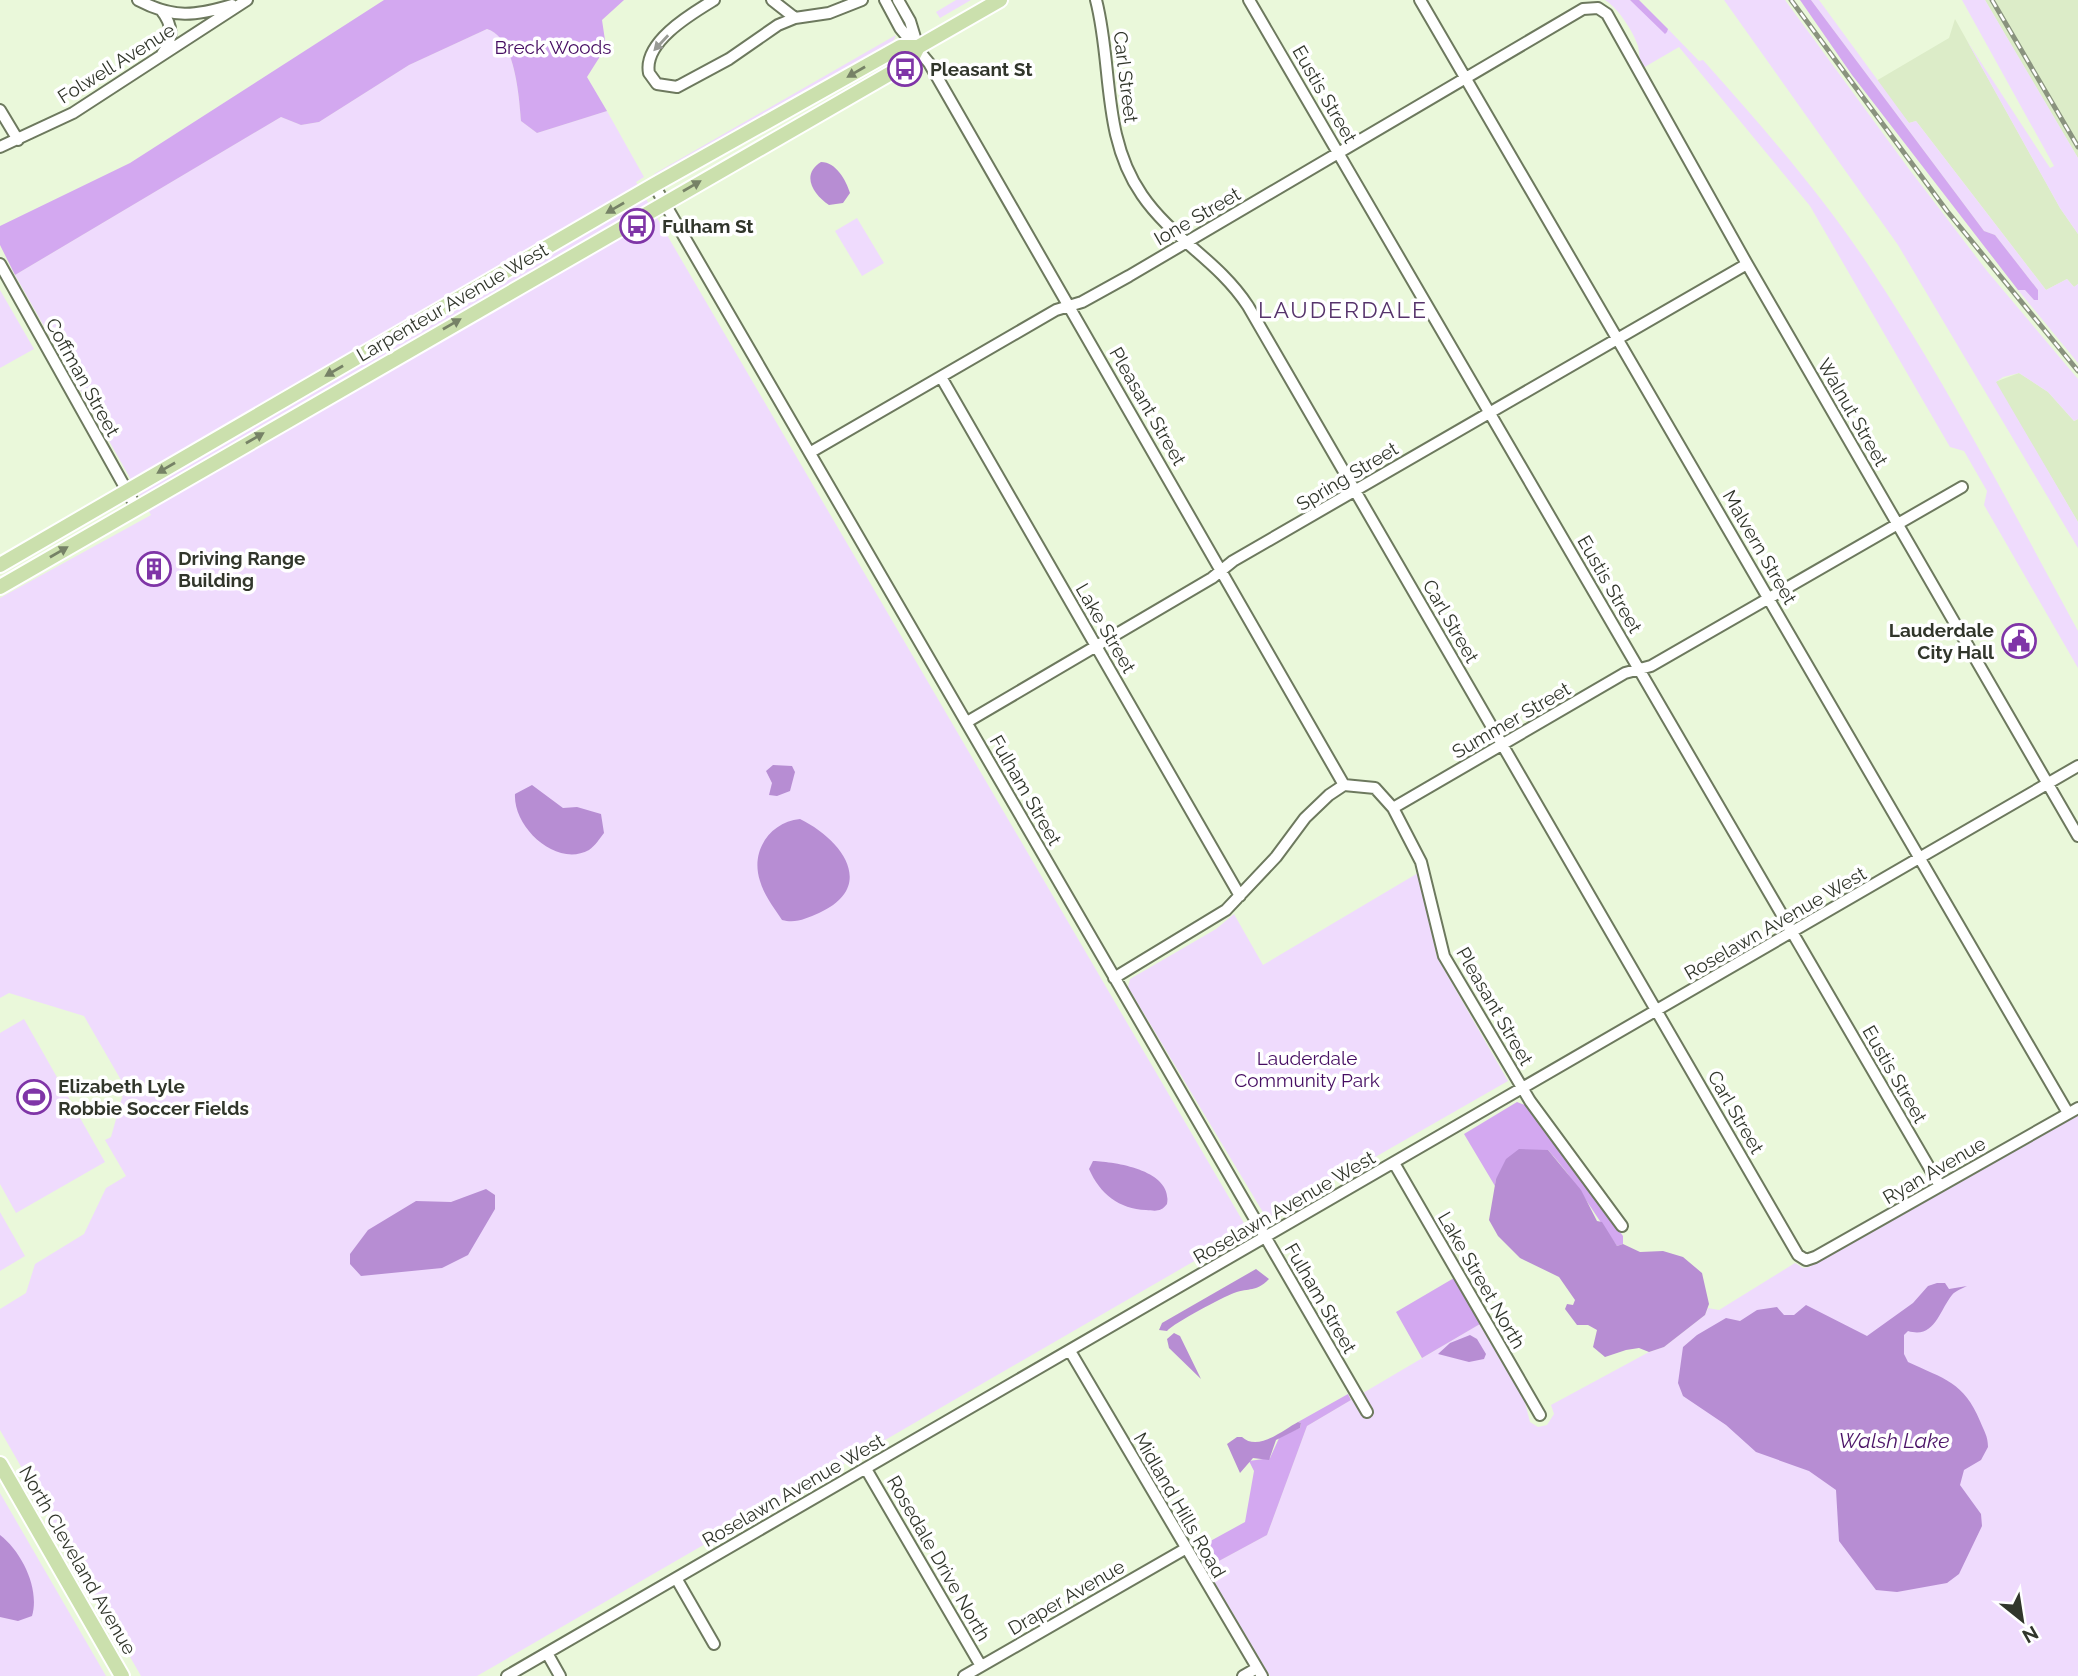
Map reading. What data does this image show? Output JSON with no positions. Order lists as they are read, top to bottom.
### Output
{
  "streets": {
    "main road": ["Larpenteur Avenue West", "North Cleveland Avenue"],
    "street": [
      "Folwell Avenue",
      "Carl Street",
      "Eustis Street",
      "Ione Street",
      "Coffman Street",
      "Pleasant Street",
      "Walnut Street",
      "Spring Street",
      "Malvern Street",
      "Lake Street",
      "Summer Street",
      "Fulham Street",
      "Roselawn Avenue West",
      "Ryan Avenue",
      "Lake Street North",
      "Midland Hills Road",
      "Rosedale Drive North",
      "Draper Avenue"
    ]
  },
  "crossings": [
    ["Carl Street", "Ione Street"],
    ["Carl Street", "Spring Street"],
    ["Carl Street", "Summer Street"],
    ["Carl Street", "Roselawn Avenue West"],
    ["Carl Street", "Ryan Avenue"],
    ["Eustis Street", "Ione Street"],
    ["Eustis Street", "Spring Street"],
    ["Eustis Street", "Summer Street"],
    ["Eustis Street", "Roselawn Avenue West"],
    ["Eustis Street", "Ryan Avenue"],
    ["Ione Street", "Pleasant Street"],
    ["Ione Street", "Walnut Street"],
    ["Ione Street", "Malvern Street"],
    ["Ione Street", "Lake Street"],
    ["Ione Street", "Fulham Street"],
    ["Larpenteur Avenue West", "Coffman Street"],
    ["Larpenteur Avenue West", "Pleasant Street"],
    ["Larpenteur Avenue West", "Fulham Street"],
    ["Pleasant Street", "Spring Street"],
    ["Pleasant Street", "Summer Street"],
    ["Pleasant Street", "Roselawn Avenue West"],
    ["Walnut Street", "Spring Street"],
    ["Walnut Street", "Summer Street"],
    ["Walnut Street", "Roselawn Avenue West"],
    ["Spring Street", "Malvern Street"],
    ["Spring Street", "Lake Street"],
    ["Spring Street", "Fulham Street"],
    ["Malvern Street", "Summer Street"],
    ["Malvern Street", "Roselawn Avenue West"],
    ["Malvern Street", "Ryan Avenue"],
    ["Fulham Street", "Roselawn Avenue West"],
    ["Roselawn Avenue West", "Lake Street North"],
    ["Roselawn Avenue West", "Midland Hills Road"],
    ["Roselawn Avenue West", "Rosedale Drive North"],
    ["Midland Hills Road", "Draper Avenue"],
    ["Rosedale Drive North", "Draper Avenue"]
  ],
  "districts": ["LAUDERDALE"],
  "water": ["Walsh Lake"],
  "parks": ["Breck Woods", "Lauderdale Community Park"],
  "places": {
    "bus stop": ["Pleasant St", "Fulham St"],
    "building": ["Driving Range Building"],
    "public building": ["Lauderdale City Hall"],
    "sports": ["Elizabeth Lyle Robbie Soccer Fields"]
  },
  "north": "bottom right"
}
